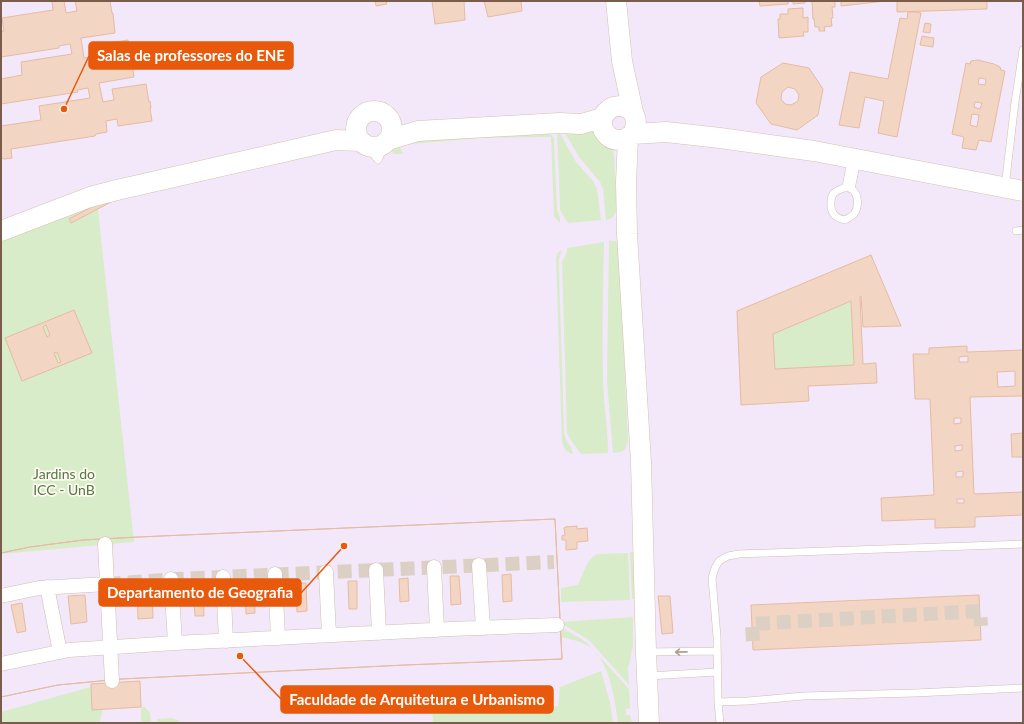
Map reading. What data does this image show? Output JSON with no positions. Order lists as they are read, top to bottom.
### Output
{
  "parks": ["Jardins do ICC - UnB"],
  "places": ["Salas de professores do ENE", "Departamento de Geografia", "Faculdade de Arquitetura e Urbanismo"]
}
